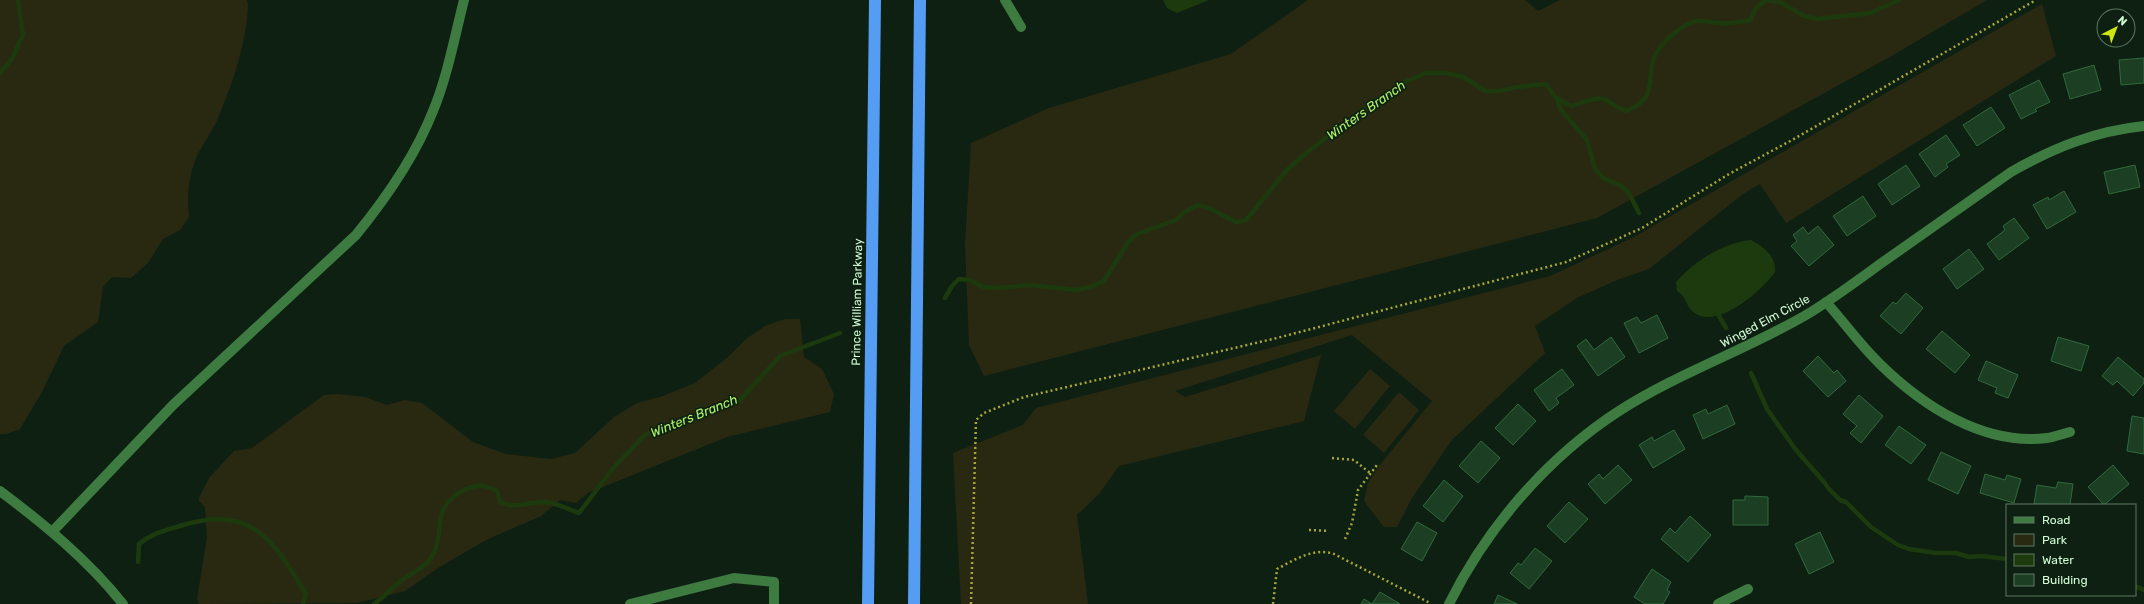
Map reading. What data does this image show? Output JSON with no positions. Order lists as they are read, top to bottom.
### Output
{
  "streets": {
    "highway": ["Prince William Parkway"],
    "street": ["Winged Elm Circle"]
  },
  "water": ["Winters Branch"],
  "legend": [
    "Road",
    "Park",
    "Water",
    "Building"
  ],
  "north": "top right"
}
